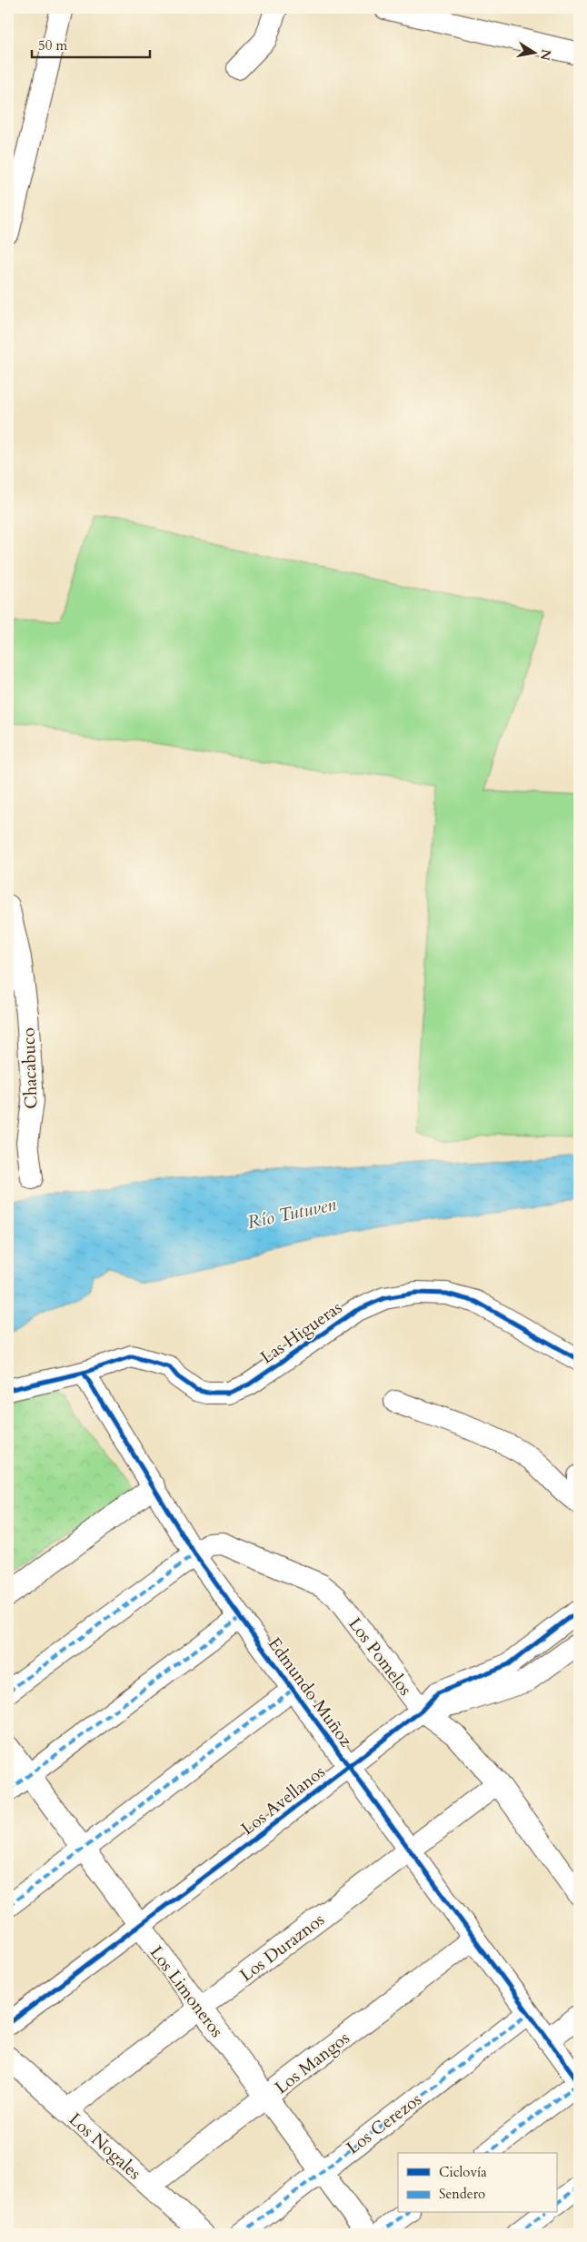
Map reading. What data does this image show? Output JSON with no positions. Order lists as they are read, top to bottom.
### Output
{
  "streets": {
    "street": [
      "Chacabuco",
      "Las Higueras",
      "Los Pomelos",
      "Edmundo Muñoz",
      "Los Avellanos",
      "Los Duraznos",
      "Los Limoneros",
      "Los Mangos",
      "Los Cerezos",
      "Los Nogales"
    ]
  },
  "crossings": [
    ["Las Higueras", "Edmundo Muñoz"],
    ["Los Pomelos", "Edmundo Muñoz"],
    ["Los Pomelos", "Los Avellanos"],
    ["Los Pomelos", "Los Duraznos"],
    ["Edmundo Muñoz", "Los Avellanos"],
    ["Edmundo Muñoz", "Los Duraznos"],
    ["Edmundo Muñoz", "Los Mangos"],
    ["Edmundo Muñoz", "Los Cerezos"],
    ["Los Avellanos", "Los Limoneros"],
    ["Los Duraznos", "Los Limoneros"],
    ["Los Duraznos", "Los Nogales"],
    ["Los Limoneros", "Los Mangos"],
    ["Los Limoneros", "Los Cerezos"],
    ["Los Mangos", "Los Nogales"]
  ],
  "water": ["Río Tutuven"],
  "legend": ["Ciclovía", "Sendero"],
  "scale_bar": "50 m",
  "north": "right"
}
